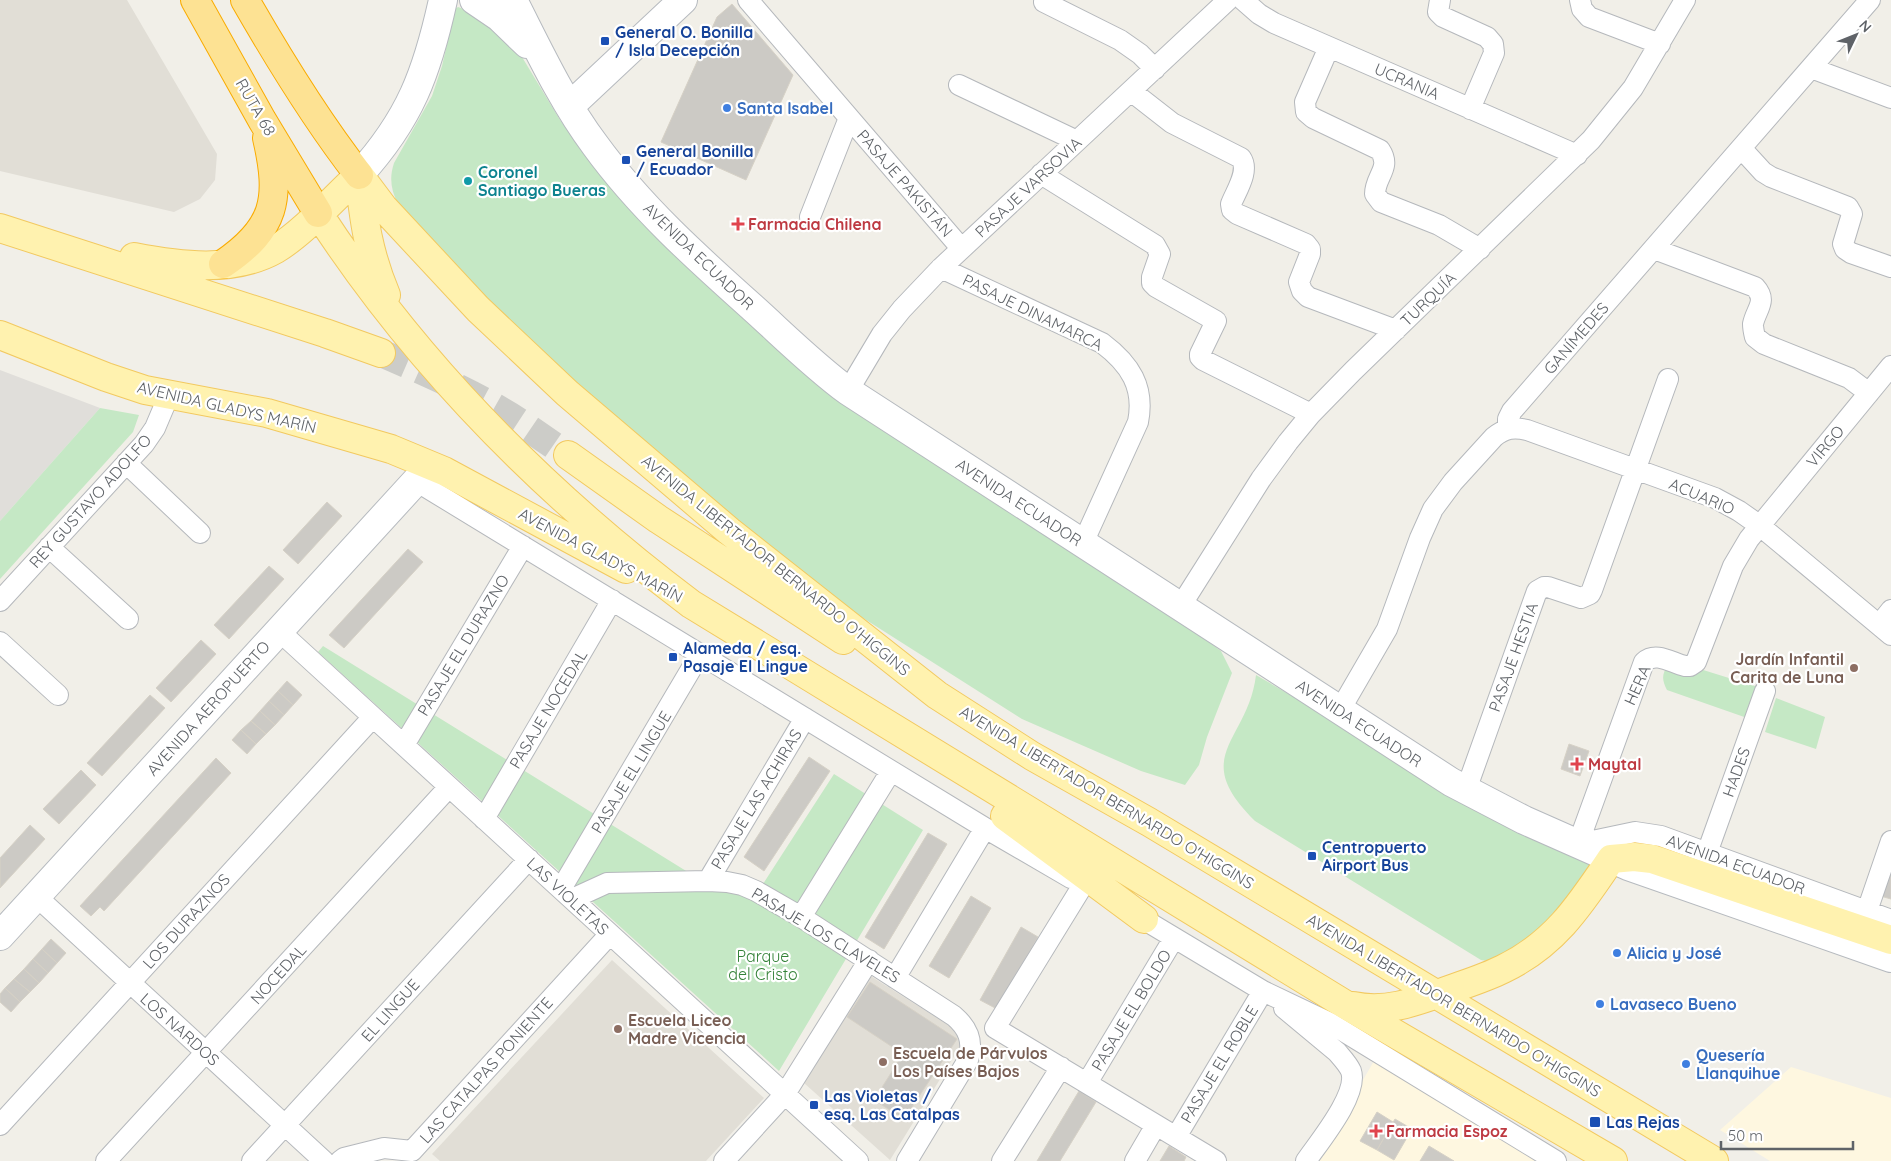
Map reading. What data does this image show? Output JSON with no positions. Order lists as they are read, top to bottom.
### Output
{
  "streets": {
    "highway": ["RUTA 68"],
    "main road": [
      "AVENIDA ECUADOR",
      "AVENIDA GLADYS MARÍN",
      "AVENIDA LIBERTADOR BERNARDO O'HIGGINS",
      "AVENIDA AEROPUERTO"
    ],
    "street": [
      "UCRANIA",
      "PASAJE PAKISTÁN",
      "PASAJE VARSOVIA",
      "TURQUÍA",
      "PASAJE DINAMARCA",
      "GANÍMEDES",
      "VIRGO",
      "ACUARIO",
      "REY GUSTAVO ADOLFO",
      "PASAJE EL DURAZNO",
      "PASAJE HESTIA",
      "HERA",
      "PASAJE NOCEDAL",
      "PASAJE EL LINGUE",
      "HADES",
      "PASAJE LAS ACHIRAS",
      "LAS VIOLETAS",
      "LOS DURAZNOS",
      "PASAJE LOS CLAVELES",
      "NOCEDAL",
      "EL LINGUE",
      "PASAJE EL BOLDO",
      "LOS NARDOS",
      "PASAJE EL ROBLE",
      "LAS CATALPAS PONIENTE"
    ]
  },
  "crossings": [
    ["UCRANIA", "TURQUÍA"],
    ["PASAJE PAKISTÁN", "PASAJE VARSOVIA"],
    ["PASAJE VARSOVIA", "AVENIDA ECUADOR"],
    ["PASAJE VARSOVIA", "PASAJE DINAMARCA"],
    ["AVENIDA ECUADOR", "TURQUÍA"],
    ["AVENIDA ECUADOR", "PASAJE DINAMARCA"],
    ["AVENIDA ECUADOR", "PASAJE HESTIA"],
    ["AVENIDA ECUADOR", "HERA"],
    ["AVENIDA ECUADOR", "HADES"],
    ["GANÍMEDES", "ACUARIO"],
    ["AVENIDA GLADYS MARÍN", "REY GUSTAVO ADOLFO"],
    ["VIRGO", "ACUARIO"],
    ["VIRGO", "HERA"],
    ["ACUARIO", "PASAJE HESTIA"],
    ["ACUARIO", "HERA"],
    ["PASAJE EL DURAZNO", "LAS VIOLETAS"],
    ["AVENIDA AEROPUERTO", "LAS VIOLETAS"],
    ["AVENIDA AEROPUERTO", "LOS NARDOS"],
    ["PASAJE NOCEDAL", "LAS VIOLETAS"],
    ["PASAJE EL LINGUE", "LAS VIOLETAS"],
    ["PASAJE EL LINGUE", "PASAJE LOS CLAVELES"],
    ["PASAJE LAS ACHIRAS", "PASAJE LOS CLAVELES"],
    ["LAS VIOLETAS", "LOS DURAZNOS"],
    ["LAS VIOLETAS", "PASAJE LOS CLAVELES"],
    ["LAS VIOLETAS", "NOCEDAL"],
    ["LAS VIOLETAS", "EL LINGUE"],
    ["LAS VIOLETAS", "LAS CATALPAS PONIENTE"],
    ["LOS DURAZNOS", "LOS NARDOS"],
    ["NOCEDAL", "LOS NARDOS"],
    ["EL LINGUE", "LOS NARDOS"]
  ],
  "parks": ["Parque del Cristo"],
  "places": {
    "transit": [
      "General O. Bonilla / Isla Decepción",
      "General Bonilla / Ecuador",
      "Alameda / esq. Pasaje El Lingue",
      "Centropuerto Airport Bus",
      "Las Violetas / esq. Las Catalpas",
      "Las Rejas"
    ],
    "other": [
      "Santa Isabel",
      "Coronel Santiago Bueras",
      "Jardín Infantil Carita de Luna",
      "Alicia y José",
      "Lavaseco Bueno",
      "Escuela Liceo Madre Vicencia",
      "Escuela de Párvulos Los Países Bajos",
      "Quesería Llanquihue"
    ],
    "health": ["Farmacia Chilena", "Maytal", "Farmacia Espoz"]
  },
  "scale_bar": "50 m",
  "north": "top right"
}
